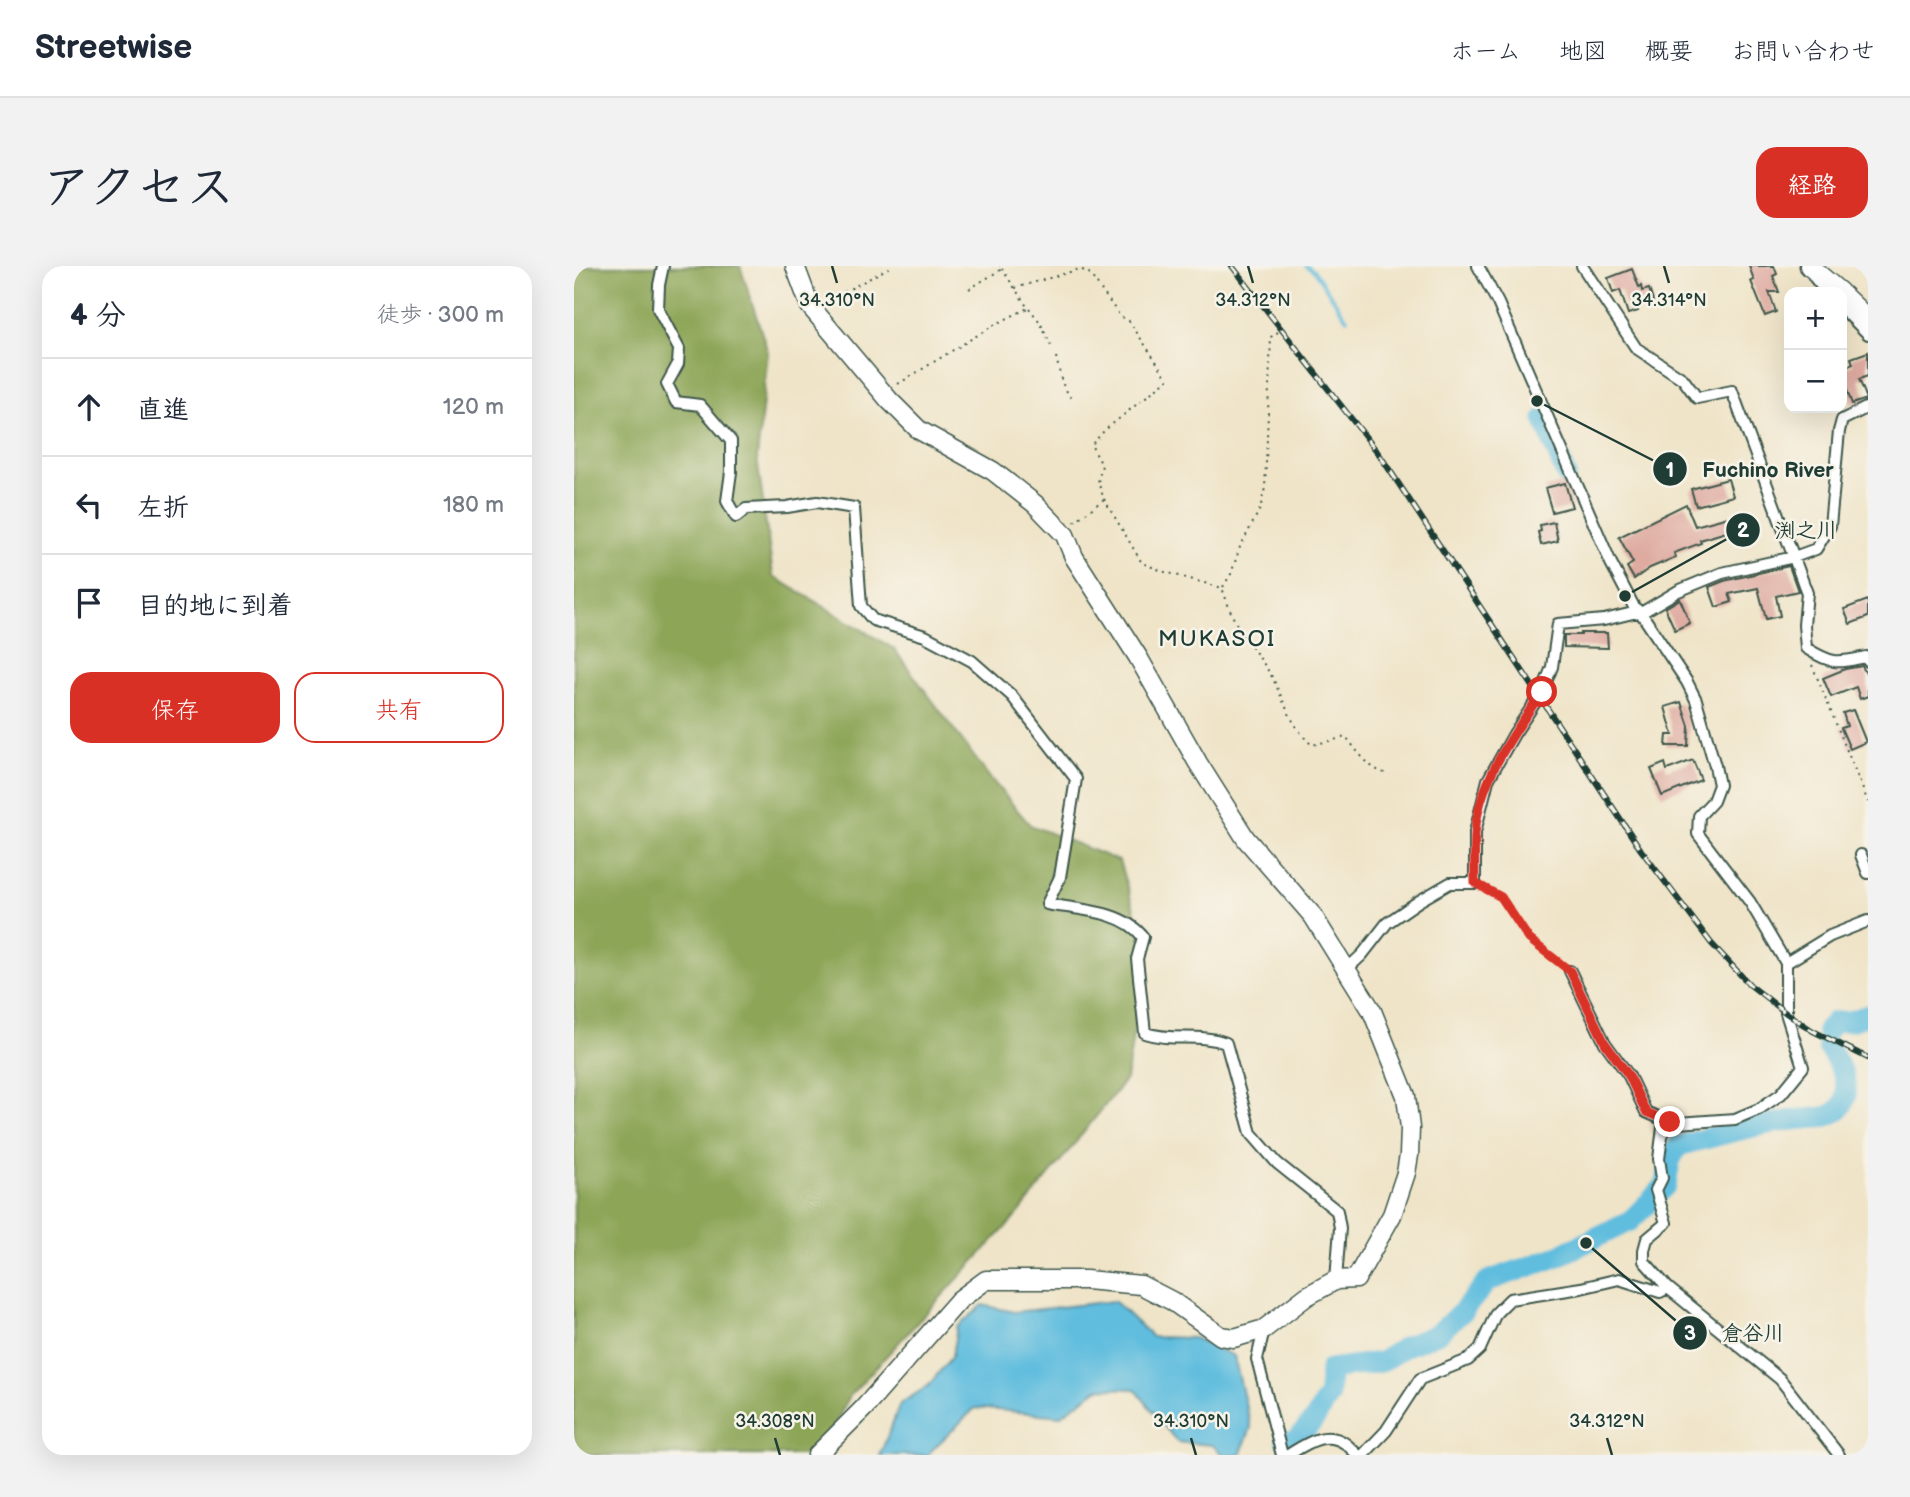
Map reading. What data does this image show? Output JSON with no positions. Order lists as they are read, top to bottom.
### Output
{
  "districts": ["MUKASOI"],
  "places": ["Fuchino River", "渕之川", "倉谷川"],
  "page": {
    "header": "Streetwise",
    "nav": [
      "ホーム",
      "地図",
      "概要",
      "お問い合わせ"
    ],
    "title": "アクセス",
    "buttons": [
      "経路",
      ["保存", "共有"]
    ],
    "heading": ["4 分", "徒歩 · 300 m"],
    "map_buttons": ["+", "−"],
    "list": [
      ["直進", "120 m"],
      ["左折", "180 m"],
      "目的地に到着"
    ]
  },
  "coordinates": [
    "34.310°N",
    "34.312°N",
    "34.314°N",
    "34.308°N"
  ]
}
